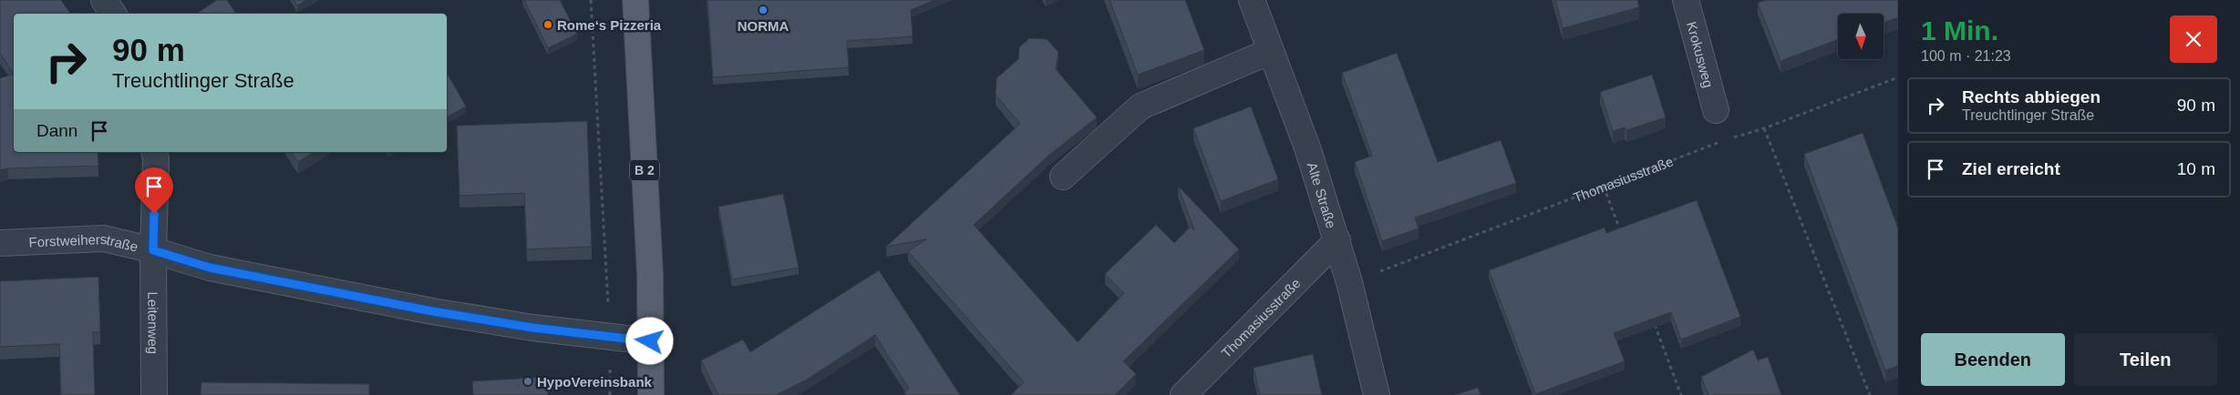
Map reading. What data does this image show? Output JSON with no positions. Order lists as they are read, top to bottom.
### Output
{
  "streets": {
    "main road": ["B 2"],
    "street": [
      "Krokusweg",
      "Thomasiusstraße",
      "Alte Straße",
      "Forstweiherstraße",
      "Leitenweg"
    ]
  },
  "crossings": [
    ["B 2", "Forstweiherstraße"],
    ["Thomasiusstraße", "Alte Straße"],
    ["Forstweiherstraße", "Leitenweg"]
  ],
  "places": ["NORMA", "Rome‘s Pizzeria", "HypoVereinsbank"],
  "north": "bottom",
  "page": {
    "heading": ["1 Min.", "100 m · 21:23"],
    "turn": ["90 m", "Treuchtlinger Straße"],
    "list": [
      {
        "name": "Rechts abbiegen",
        "note": "Treuchtlinger Straße",
        "value": "90 m"
      },
      {
        "name": "Ziel erreicht",
        "value": "10 m"
      }
    ],
    "then": "Dann",
    "buttons": ["Beenden", "Teilen"]
  }
}
